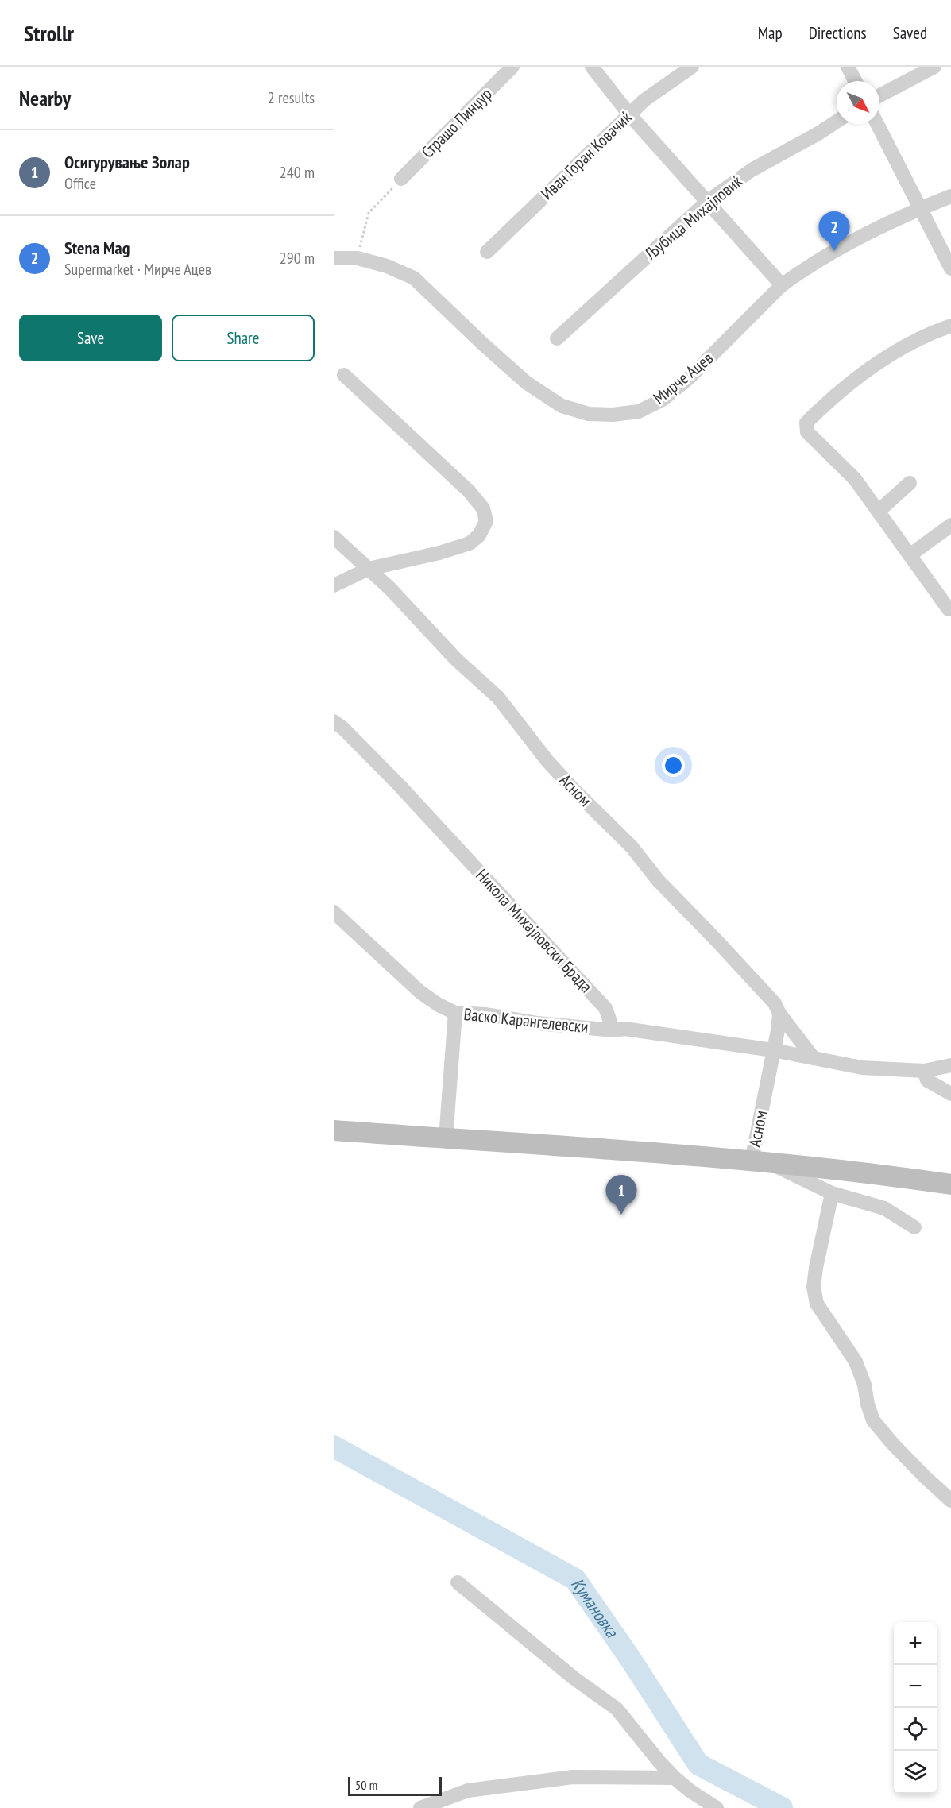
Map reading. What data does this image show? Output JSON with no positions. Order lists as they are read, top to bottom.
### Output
{
  "streets": {
    "street": [
      "Страшо Пинџур",
      "Иван Горан Ковачиќ",
      "Љубица Михајловиќ",
      "Мирче Ацев",
      "Асном",
      "Никола Михајловски Брада",
      "Васко Карангелевски"
    ]
  },
  "crossings": [
    ["Никола Михајловски Брада", "Васко Карангелевски"]
  ],
  "water": ["Кумановка"],
  "scale_bar": "50 m",
  "north": "bottom right",
  "page": {
    "header": "Strollr",
    "nav": ["Map", "Directions", "Saved"],
    "heading": ["Nearby", "2 results"],
    "list": [
      {
        "mark": "1",
        "name": "Осигурување Золар",
        "note": "Office",
        "value": "240 m"
      },
      {
        "mark": "2",
        "name": "Stena Mag",
        "note": "Supermarket · Мирче Ацев",
        "value": "290 m"
      }
    ],
    "pins": ["2", "1"],
    "buttons": ["Save", "Share"],
    "map_buttons": ["+", "−"],
    "scale": "50 m"
  }
}
